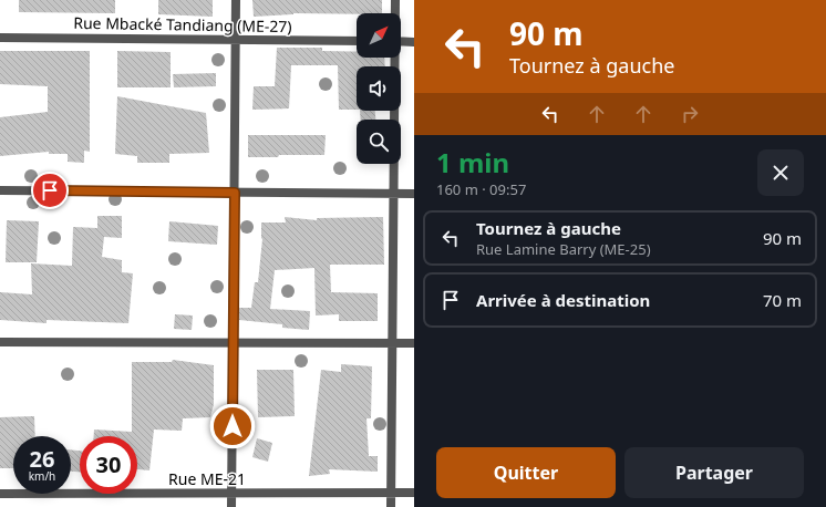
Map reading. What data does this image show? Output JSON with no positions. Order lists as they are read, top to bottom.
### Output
{
  "streets": {
    "street": ["Rue Mbacké Tandiang (ME-27)", "Rue ME-21"]
  },
  "north": "top right",
  "page": {
    "turn": ["90 m", "Tournez à gauche"],
    "heading": ["1 min", "160 m · 09:57"],
    "list": [
      {
        "name": "Tournez à gauche",
        "note": "Rue Lamine Barry (ME-25)",
        "value": "90 m"
      },
      {
        "name": "Arrivée à destination",
        "value": "70 m"
      }
    ],
    "speed": "26 km/h",
    "limit": "30",
    "buttons": ["Quitter", "Partager"]
  }
}
